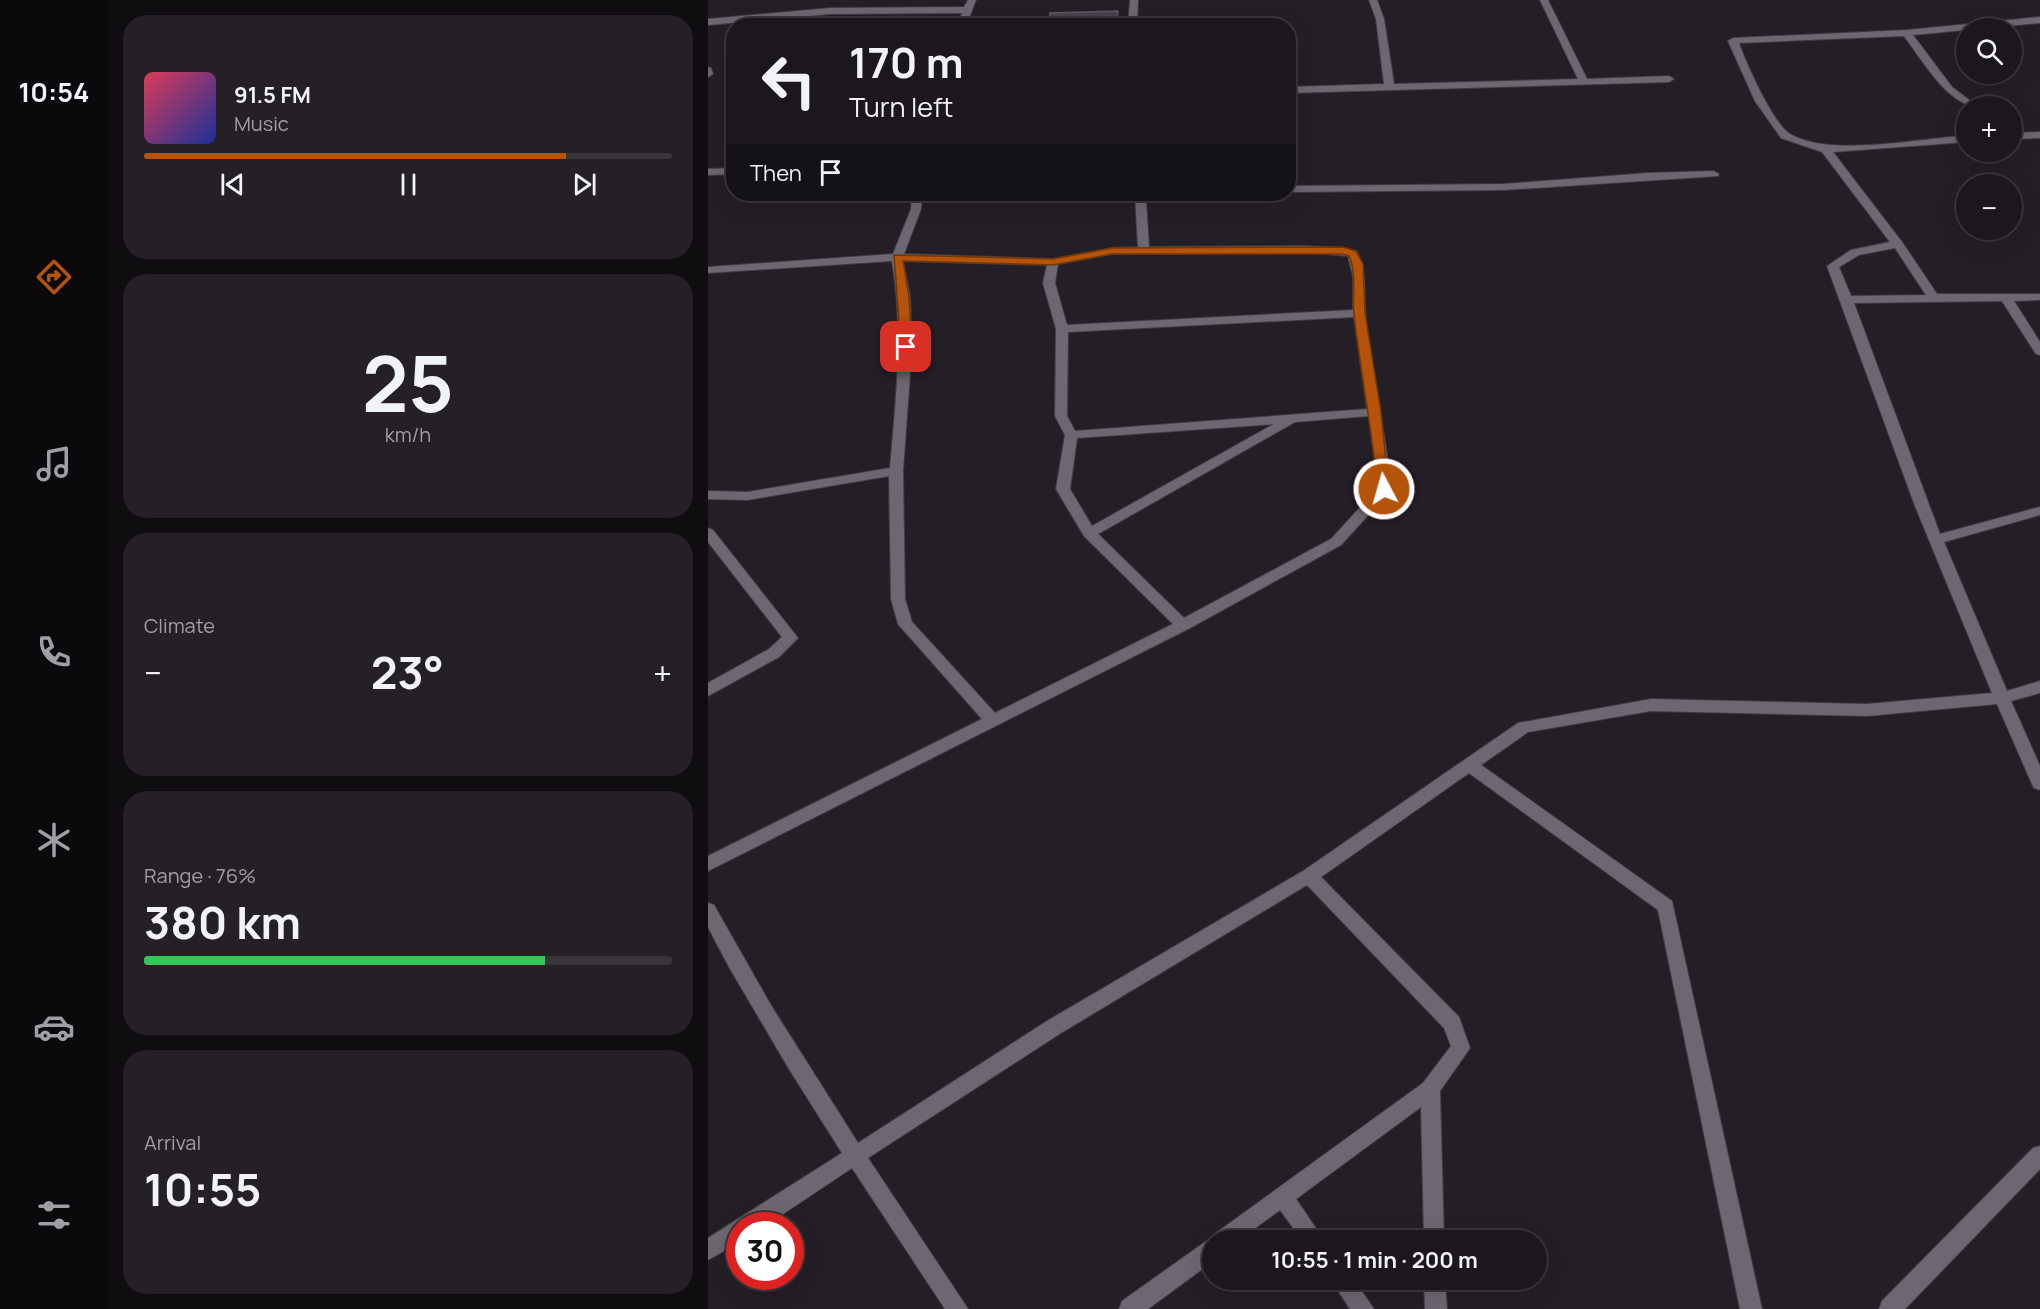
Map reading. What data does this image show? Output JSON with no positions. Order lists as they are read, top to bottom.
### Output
{
  "page": {
    "tabs": "10:54",
    "map_buttons": ["+", "−"],
    "turn": ["170 m", "Turn left"],
    "song": ["91.5 FM", "Music"],
    "then": "Then",
    "tile": [
      ["25", "km/h"],
      "Climate",
      ["Range · 76%", "380 km"],
      ["Arrival", "10:55"]
    ],
    "heat": ["−", "23°", "+"],
    "limit": "30",
    "trip": "10:55 · 1 min · 200 m"
  }
}
